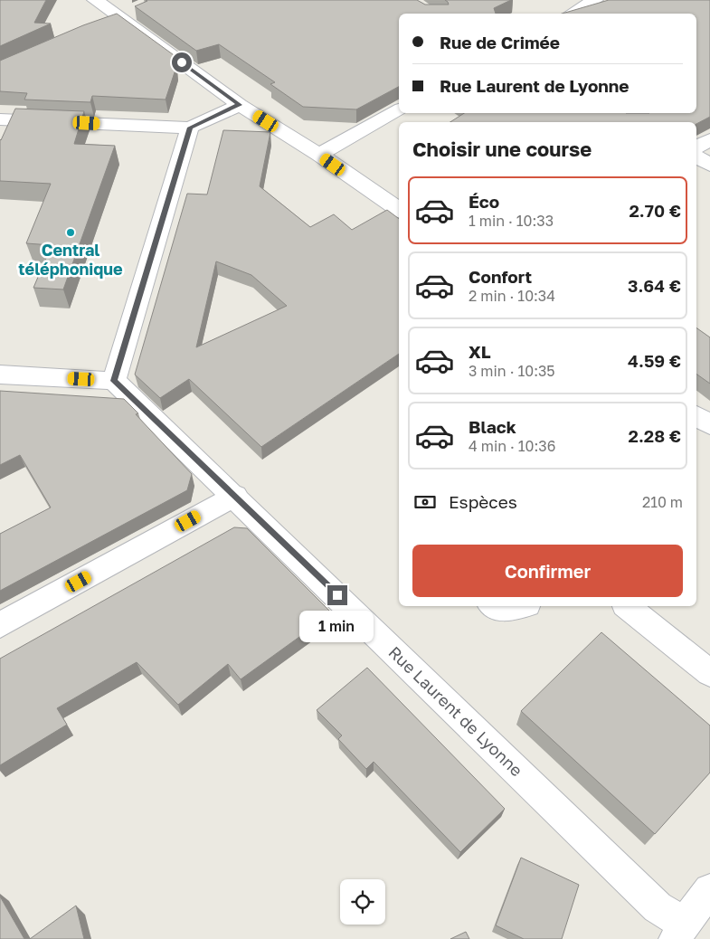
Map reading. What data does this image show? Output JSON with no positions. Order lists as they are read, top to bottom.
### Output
{
  "streets": {
    "street": ["Rue Laurent de Lyonne"]
  },
  "places": ["Central téléphonique"],
  "page": {
    "banner": ["Rue de Crimée", "Rue Laurent de Lyonne"],
    "heading": "Choisir une course",
    "list": [
      {
        "name": "Éco",
        "note": "1 min · 10:33",
        "value": "2.70 €"
      },
      {
        "name": "Confort",
        "note": "2 min · 10:34",
        "value": "3.64 €"
      },
      {
        "name": "XL",
        "note": "3 min · 10:35",
        "value": "4.59 €"
      },
      {
        "name": "Black",
        "note": "4 min · 10:36",
        "value": "2.28 €"
      }
    ],
    "pay": ["Espèces", "210 m"],
    "buttons": "Confirmer",
    "bubble": "1 min"
  }
}
